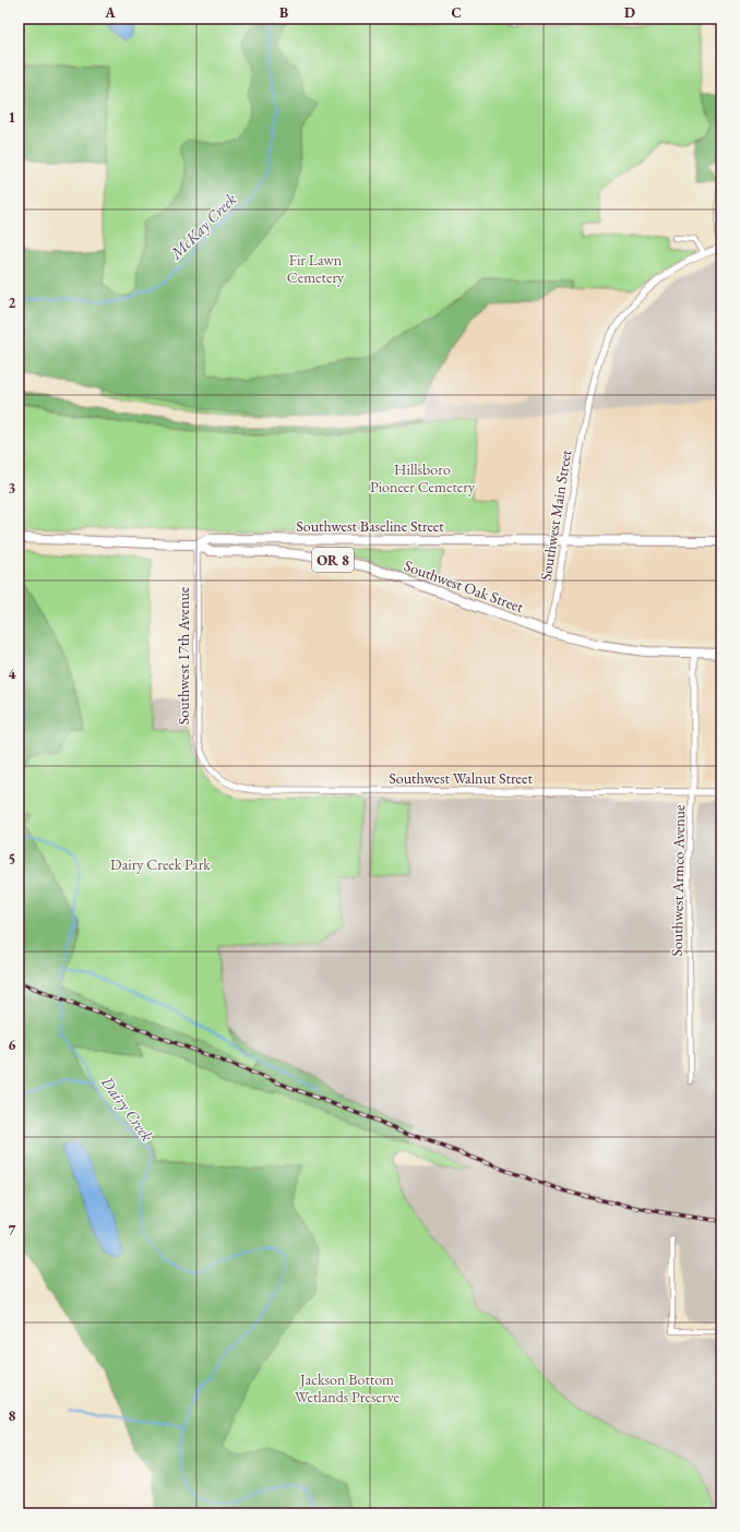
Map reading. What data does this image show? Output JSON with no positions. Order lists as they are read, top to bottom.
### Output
{
  "streets": {
    "highway": ["Southwest Baseline Street", "OR 8", "Southwest Oak Street"],
    "street": [
      "Southwest Main Street",
      "Southwest 17th Avenue",
      "Southwest Walnut Street",
      "Southwest Armco Avenue"
    ]
  },
  "crossings": [
    ["Southwest Main Street", "Southwest Baseline Street"],
    ["Southwest Main Street", "Southwest Oak Street"],
    ["Southwest Baseline Street", "Southwest Oak Street"],
    ["Southwest Baseline Street", "Southwest 17th Avenue"],
    ["Southwest Oak Street", "Southwest 17th Avenue"],
    ["Southwest Oak Street", "Southwest Armco Avenue"],
    ["Southwest 17th Avenue", "Southwest Walnut Street"],
    ["Southwest Walnut Street", "Southwest Armco Avenue"]
  ],
  "water": ["McKay Creek", "Dairy Creek"],
  "parks": [
    "Fir Lawn Cemetery",
    "Hillsboro Pioneer Cemetery",
    "Dairy Creek Park",
    "Jackson Bottom Wetlands Preserve"
  ],
  "grid": {
    "columns": [
      "A",
      "B",
      "C",
      "D"
    ],
    "rows": [
      "1",
      "2",
      "3",
      "4",
      "5",
      "6",
      "7",
      "8"
    ]
  }
}
